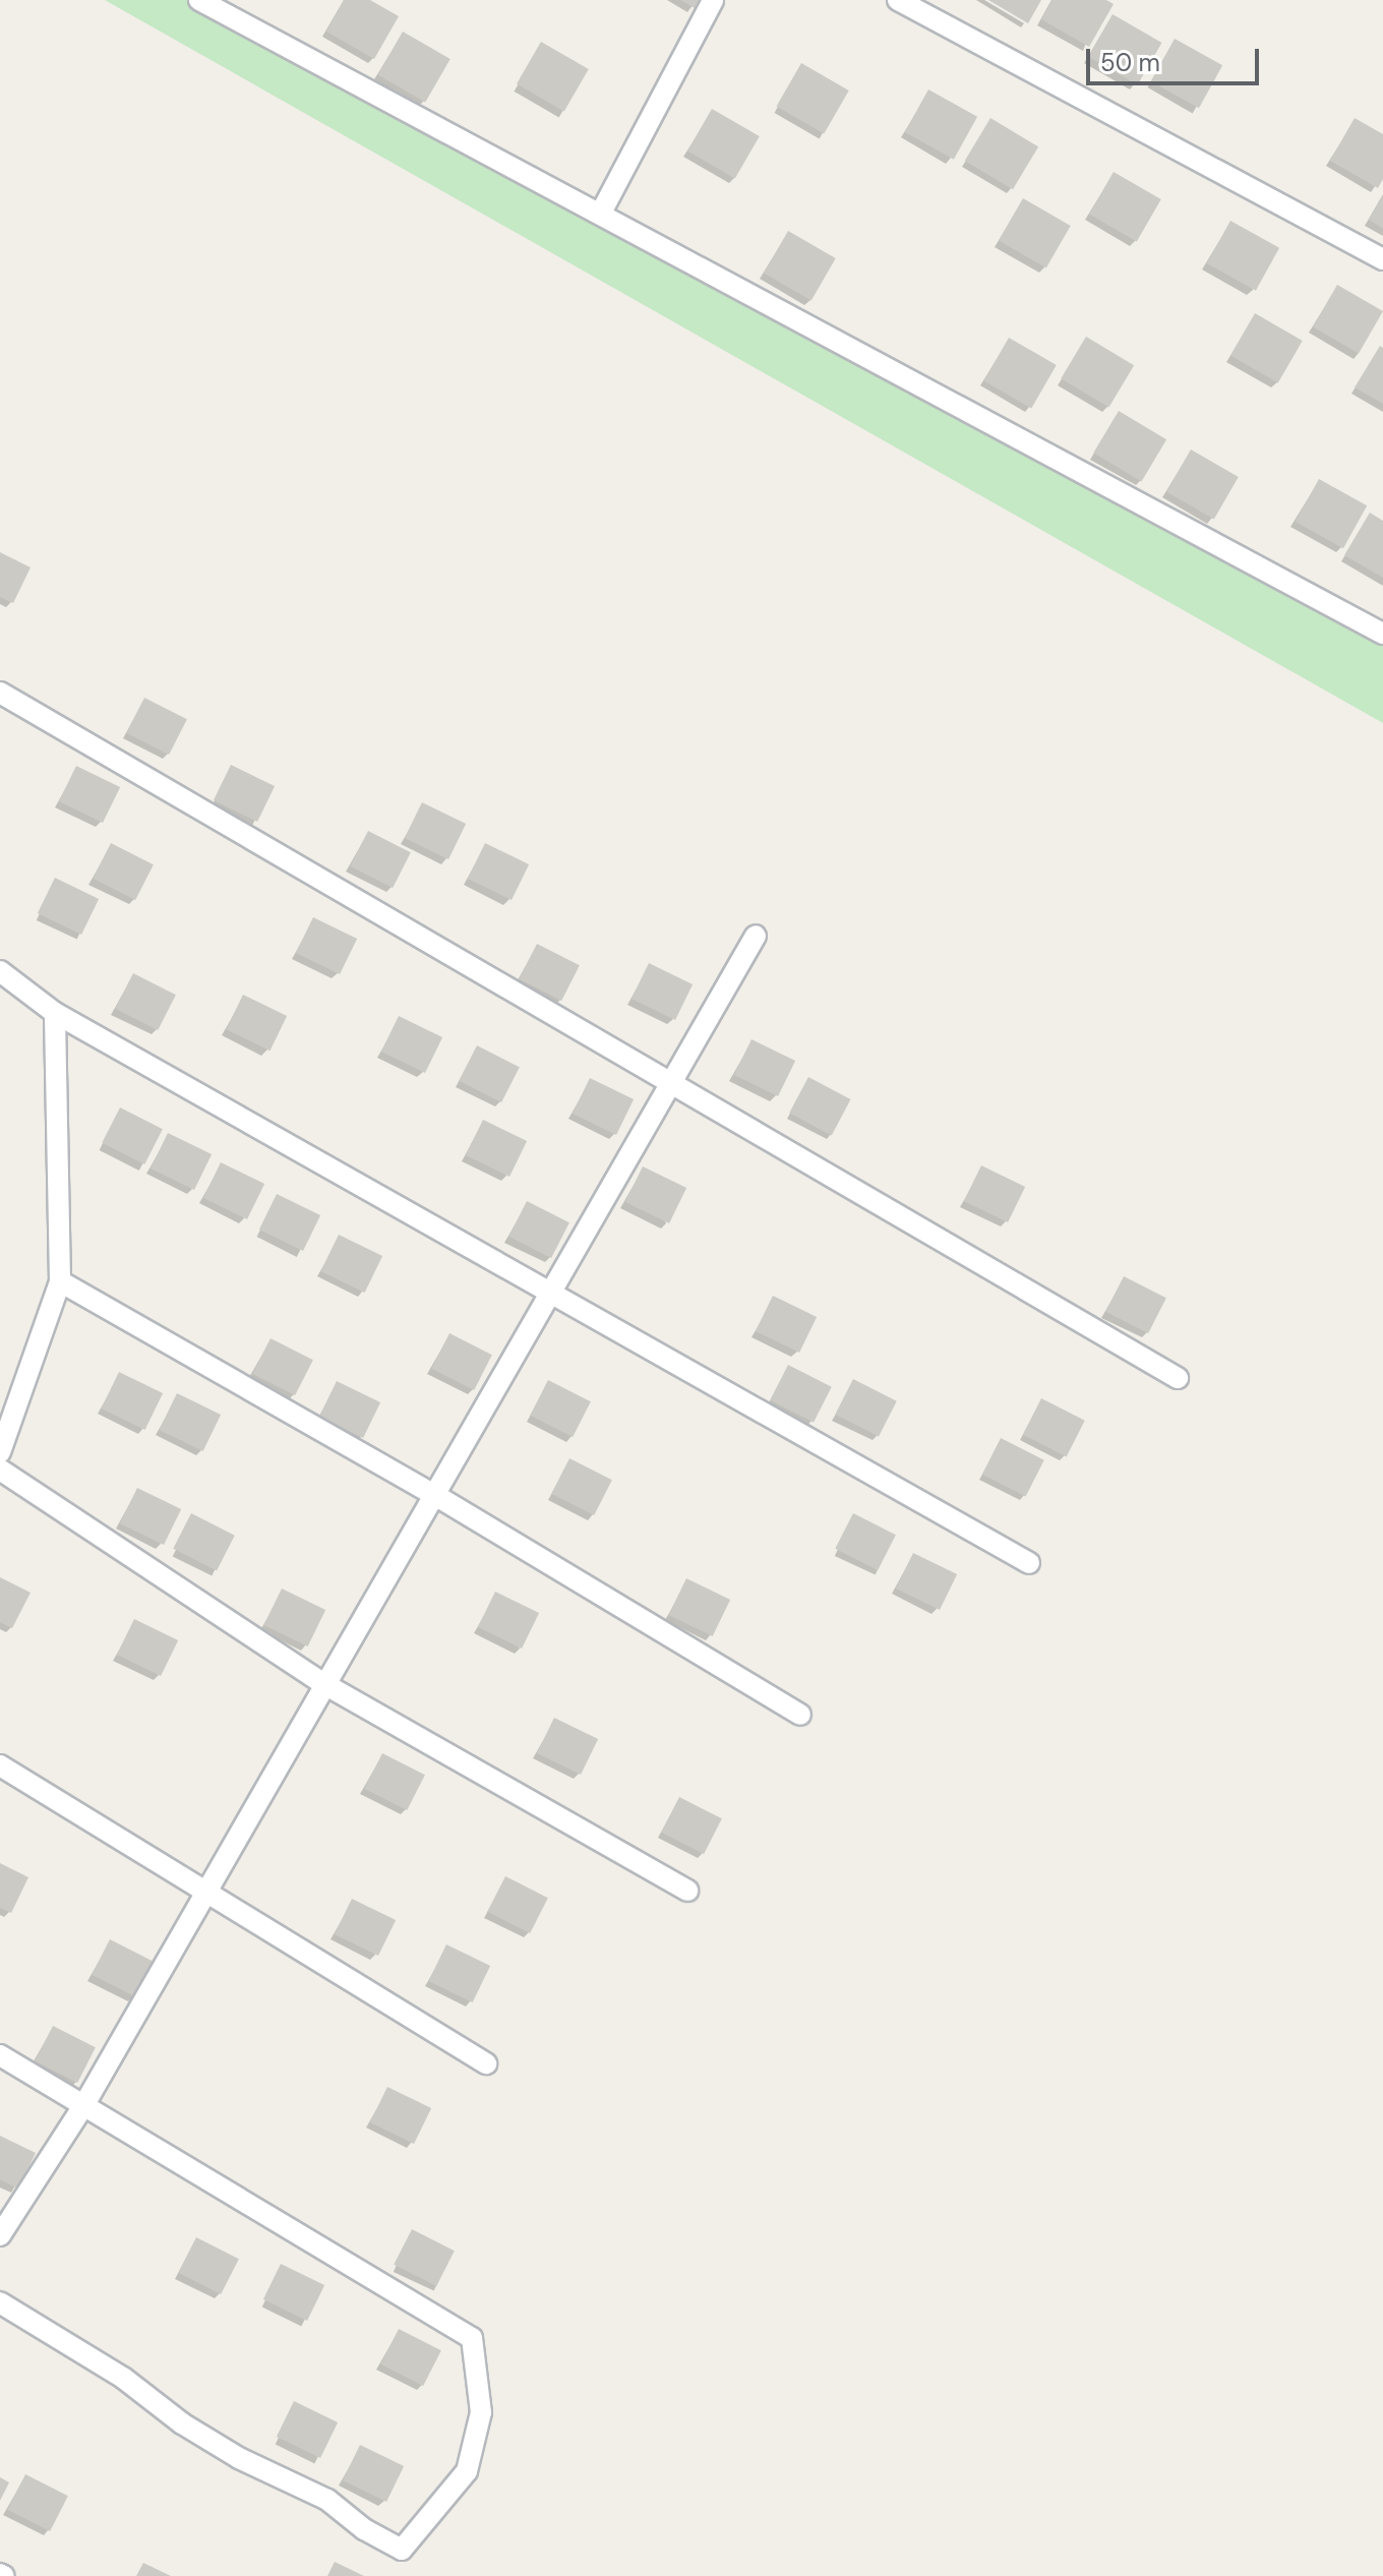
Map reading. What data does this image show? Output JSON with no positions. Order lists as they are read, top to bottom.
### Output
{
  "scale_bar": "50 m"
}
